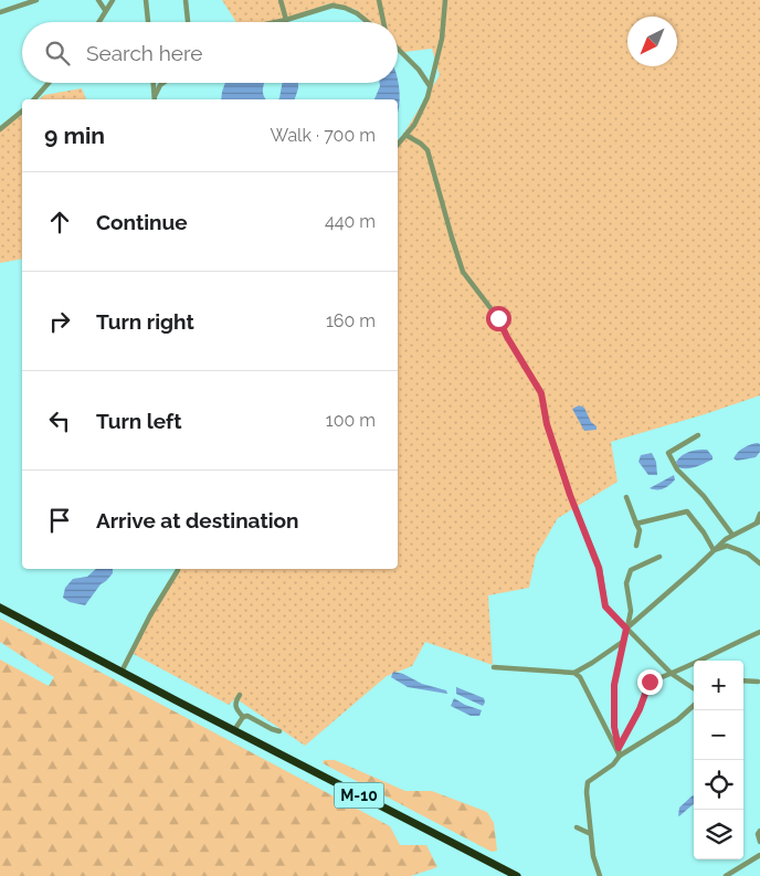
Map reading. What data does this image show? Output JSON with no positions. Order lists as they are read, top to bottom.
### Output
{
  "streets": {
    "highway": ["М-10"]
  },
  "north": "bottom left",
  "page": {
    "search": "Search here",
    "heading": ["9 min", "Walk · 700 m"],
    "list": [
      ["Continue", "440 m"],
      ["Turn right", "160 m"],
      ["Turn left", "100 m"],
      "Arrive at destination"
    ],
    "map_buttons": ["+", "−"]
  }
}
